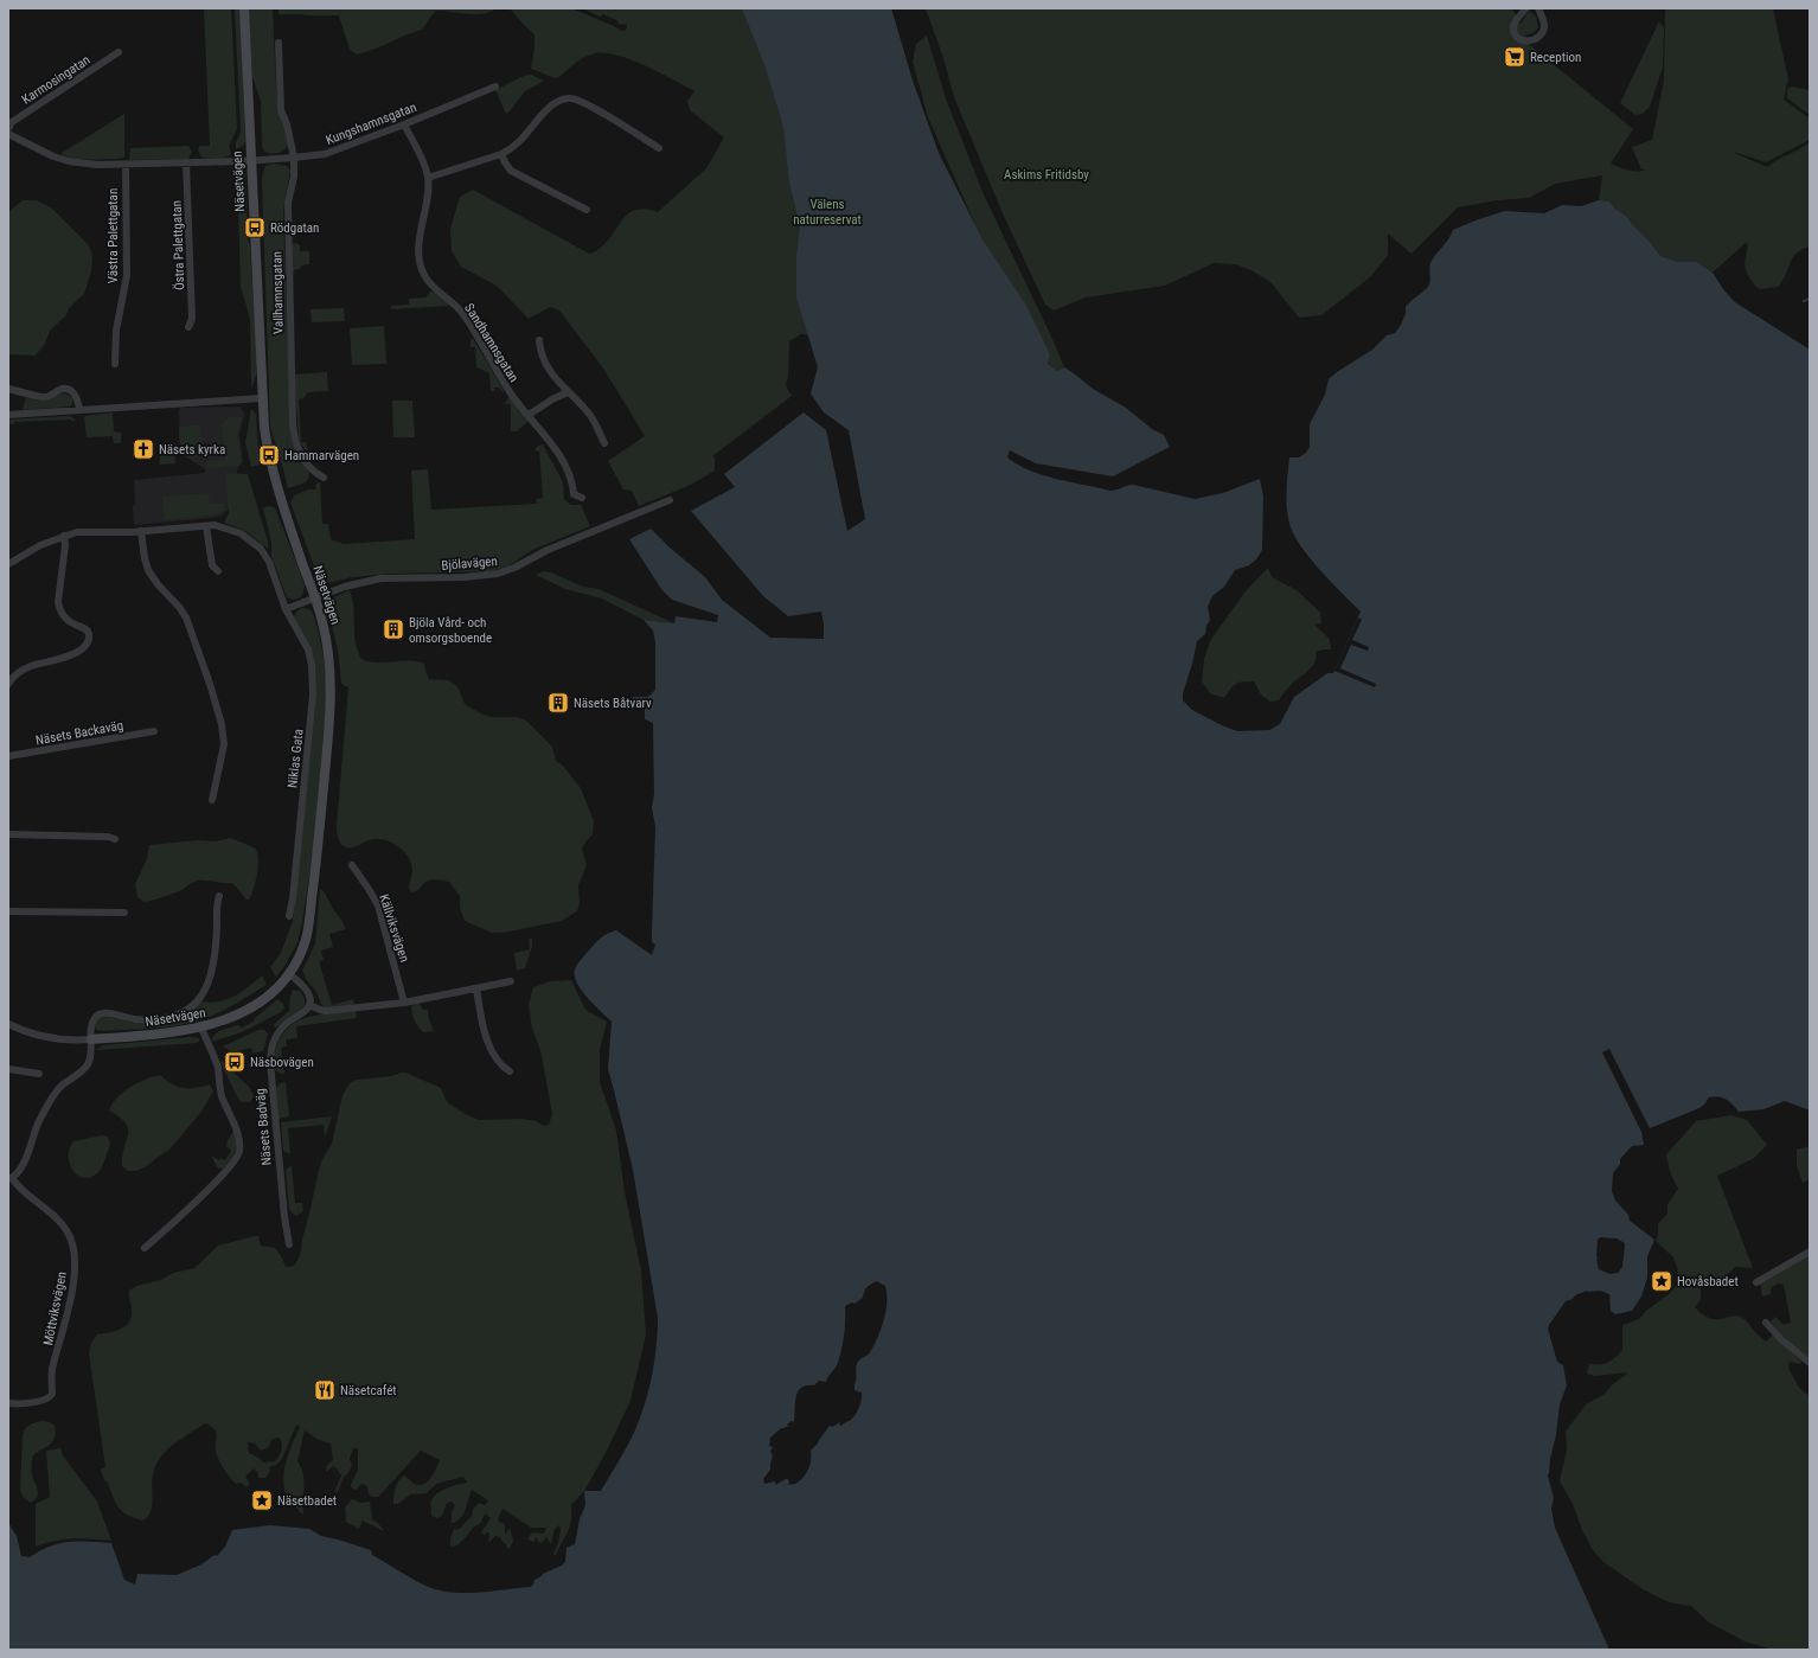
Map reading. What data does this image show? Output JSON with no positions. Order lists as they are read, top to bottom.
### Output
{
  "streets": {
    "street": [
      "Karmosingatan",
      "Kungshamnsgatan",
      "Näsetvägen",
      "Västra Palettgatan",
      "Östra Palettgatan",
      "Vallhamnsgatan",
      "Sandhamnsgatan",
      "Bjölavägen",
      "Näsets Backaväg",
      "Niklas Gata",
      "Källviksvägen",
      "Näsets Badväg",
      "Möttviksvägen"
    ]
  },
  "crossings": [
    ["Kungshamnsgatan", "Näsetvägen"],
    ["Kungshamnsgatan", "Vallhamnsgatan"],
    ["Kungshamnsgatan", "Sandhamnsgatan"],
    ["Näsetvägen", "Bjölavägen"],
    ["Bjölavägen", "Niklas Gata"]
  ],
  "parks": ["Askims Fritidsby", "Välens naturreservat"],
  "places": {
    "supermarket": ["Reception"],
    "bus stop": ["Rödgatan", "Hammarvägen", "Näsbovägen"],
    "church": ["Näsets kyrka"],
    "building": ["Bjöla Vård- och omsorgsboende", "Näsets Båtvarv"],
    "place": ["Hovåsbadet", "Näsetbadet"],
    "restaurant": ["Näsetcafét"]
  }
}
